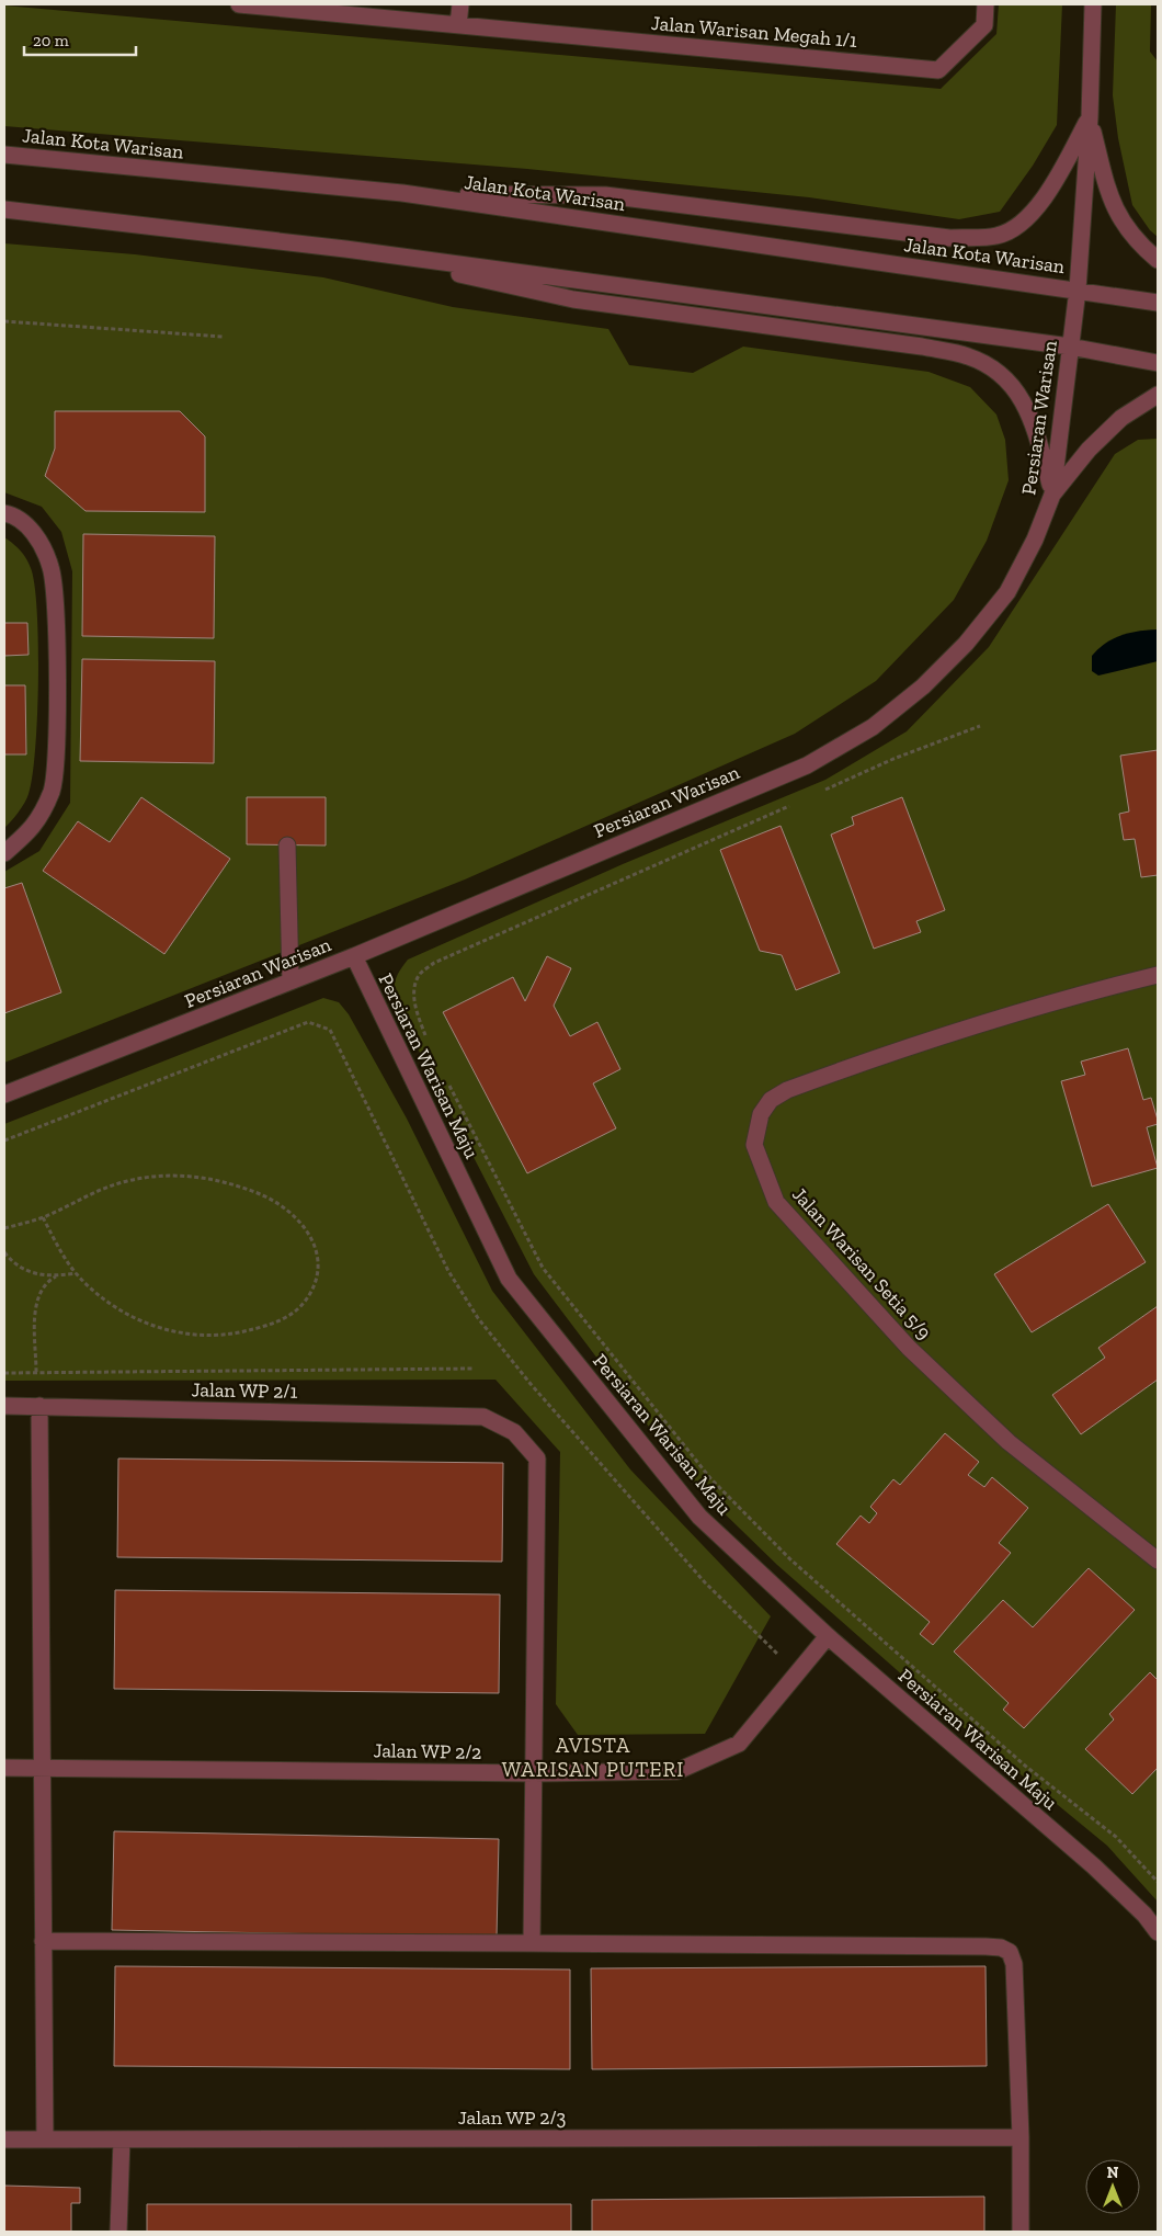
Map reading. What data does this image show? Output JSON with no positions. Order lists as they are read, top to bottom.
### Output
{
  "streets": {
    "street": [
      "Jalan Warisan Megah 1/1",
      "Jalan Kota Warisan",
      "Persiaran Warisan",
      "Persiaran Warisan Maju",
      "Jalan Warisan Setia 5/9",
      "Jalan WP 2/1",
      "Jalan WP 2/2",
      "Jalan WP 2/3"
    ]
  },
  "crossings": [
    ["Jalan Kota Warisan", "Persiaran Warisan"],
    ["Persiaran Warisan", "Persiaran Warisan Maju"],
    ["Persiaran Warisan Maju", "Jalan WP 2/2"],
    ["Jalan WP 2/1", "Jalan WP 2/2"]
  ],
  "districts": ["AVISTA WARISAN PUTERI"],
  "scale_bar": "20 m",
  "north": "top"
}
